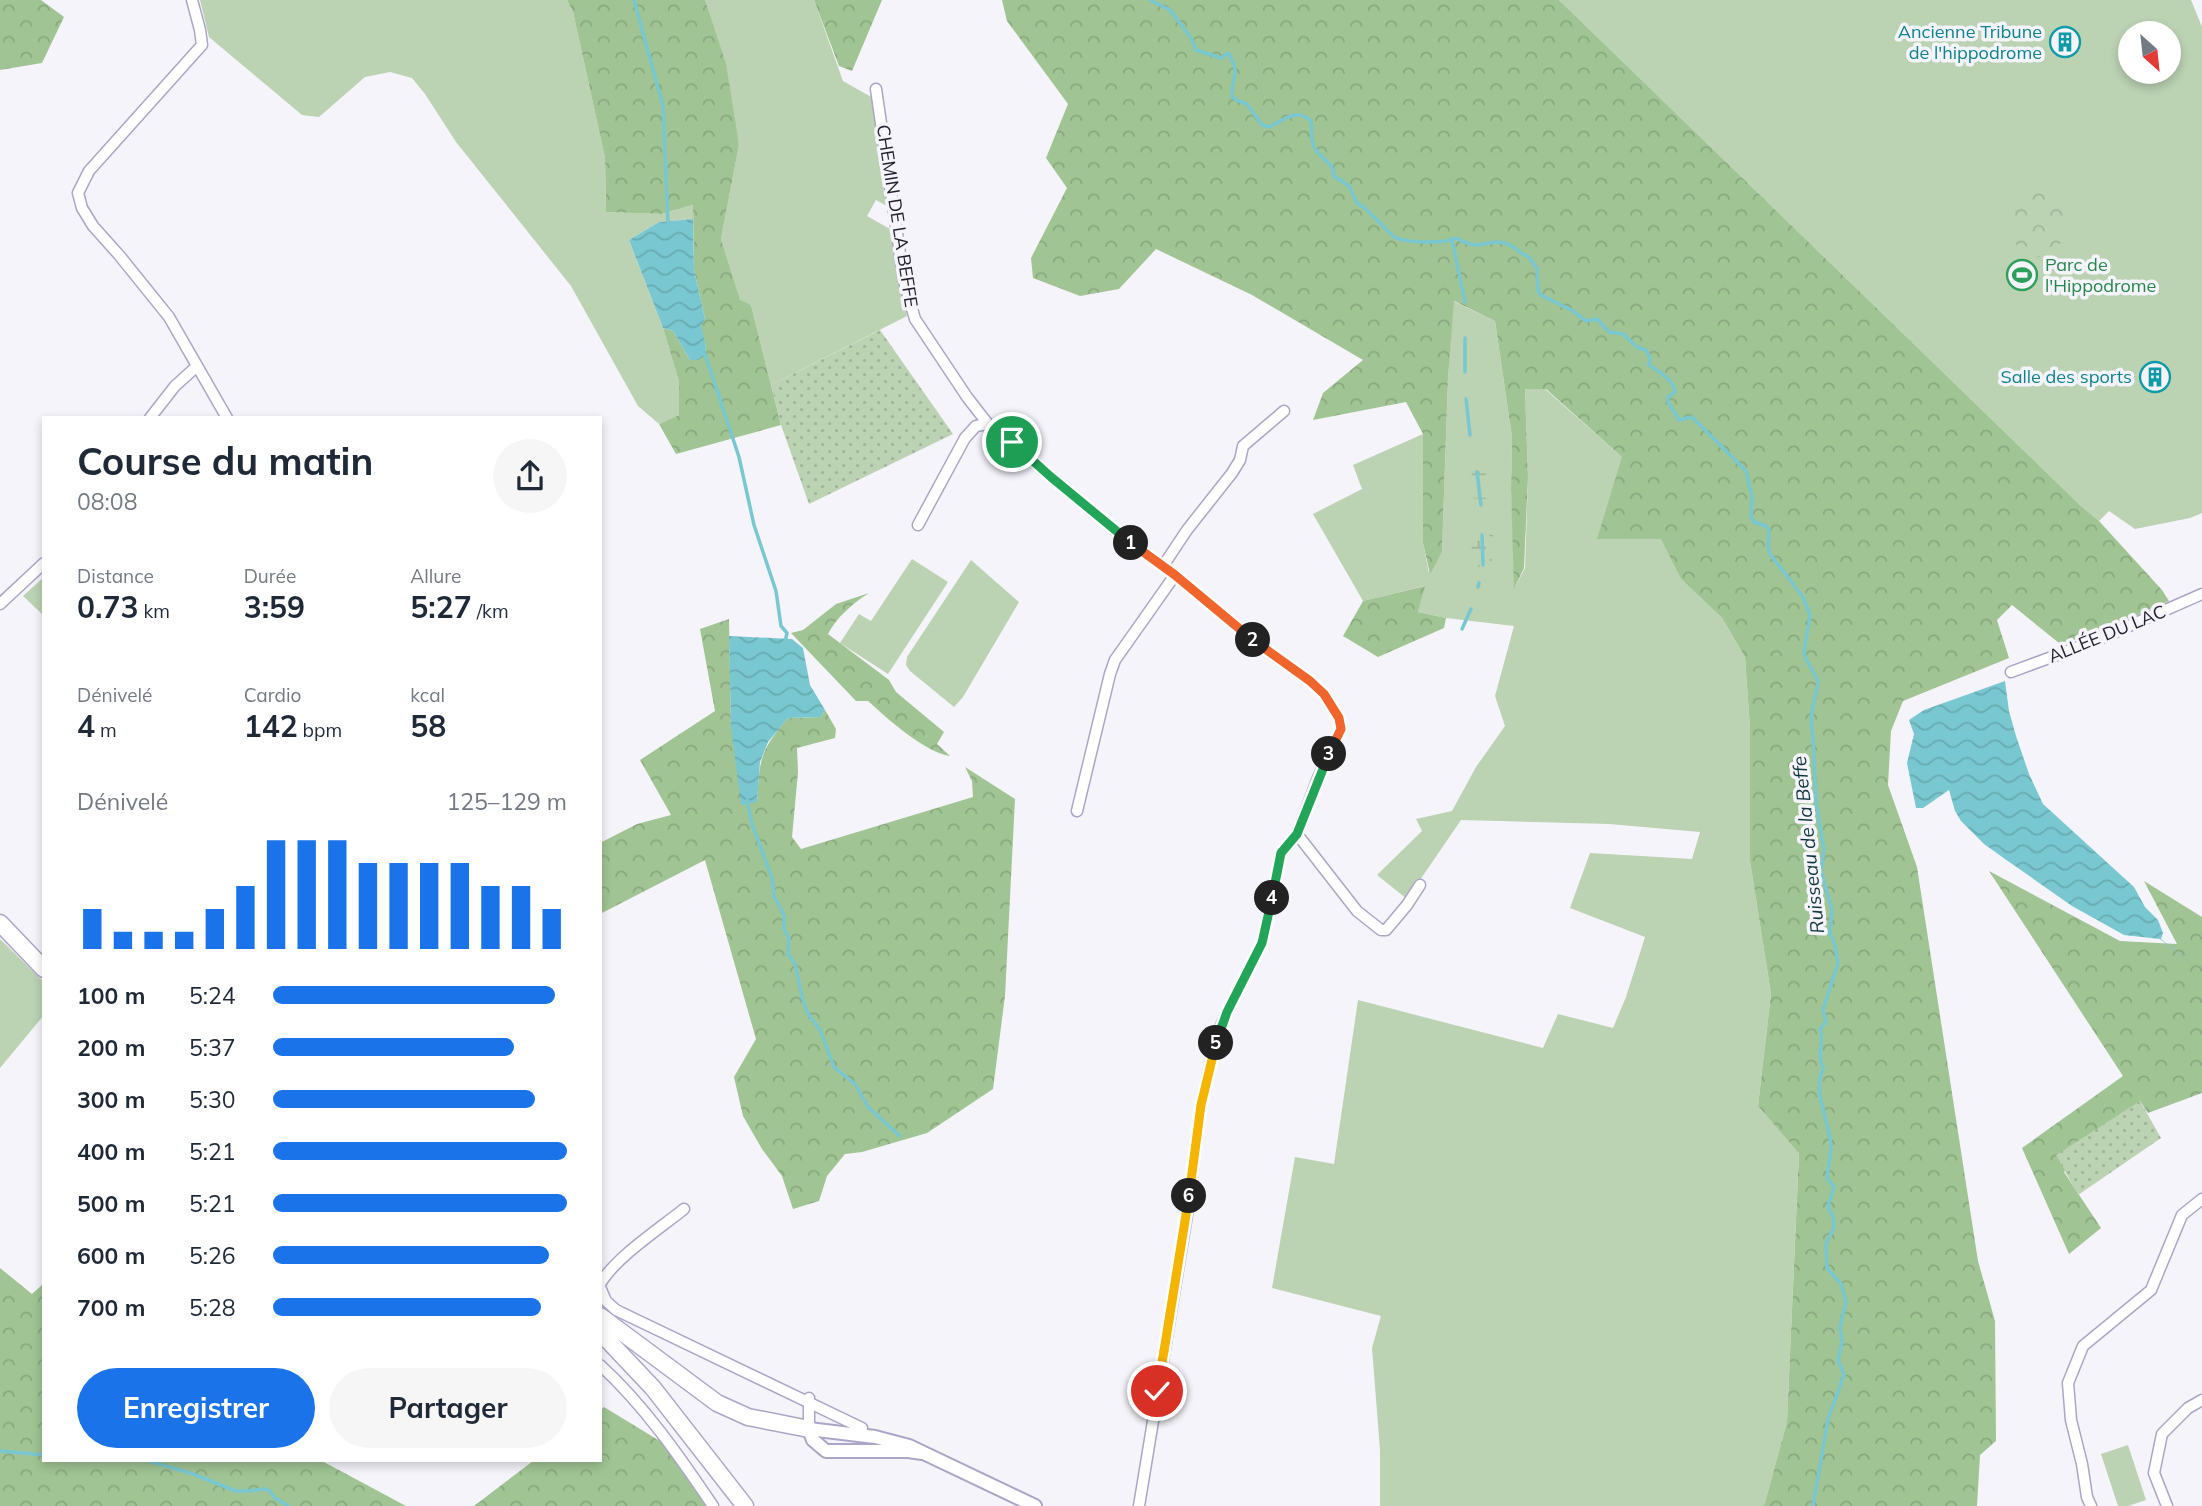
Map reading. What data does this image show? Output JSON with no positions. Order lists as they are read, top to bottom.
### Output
{
  "streets": {
    "street": ["CHEMIN DE LA BEFFE", "ALLÉE DU LAC"]
  },
  "water": ["Ruisseau de la Beffe"],
  "places": {
    "building": ["Ancienne Tribune de l'hippodrome", "Salle des sports"],
    "sports": ["Parc de l'Hippodrome"]
  },
  "north": "bottom right",
  "page": {
    "heading": ["Course du matin", "08:08"],
    "pins": [
      "1",
      "2",
      "3",
      "4",
      "5",
      "6"
    ],
    "stats": [
      ["Distance", "0.73 km"],
      ["Durée", "3:59"],
      ["Allure", "5:27 /km"],
      ["Dénivelé", "4 m"],
      ["Cardio", "142 bpm"],
      ["kcal", "58"]
    ],
    "chart": ["Dénivelé", "125–129 m"],
    "list": [
      {
        "name": "100 m",
        "note": "5:24"
      },
      {
        "name": "200 m",
        "note": "5:37"
      },
      {
        "name": "300 m",
        "note": "5:30"
      },
      {
        "name": "400 m",
        "note": "5:21"
      },
      {
        "name": "500 m",
        "note": "5:21"
      },
      {
        "name": "600 m",
        "note": "5:26"
      },
      {
        "name": "700 m",
        "note": "5:28"
      }
    ],
    "buttons": ["Enregistrer", "Partager"]
  }
}
